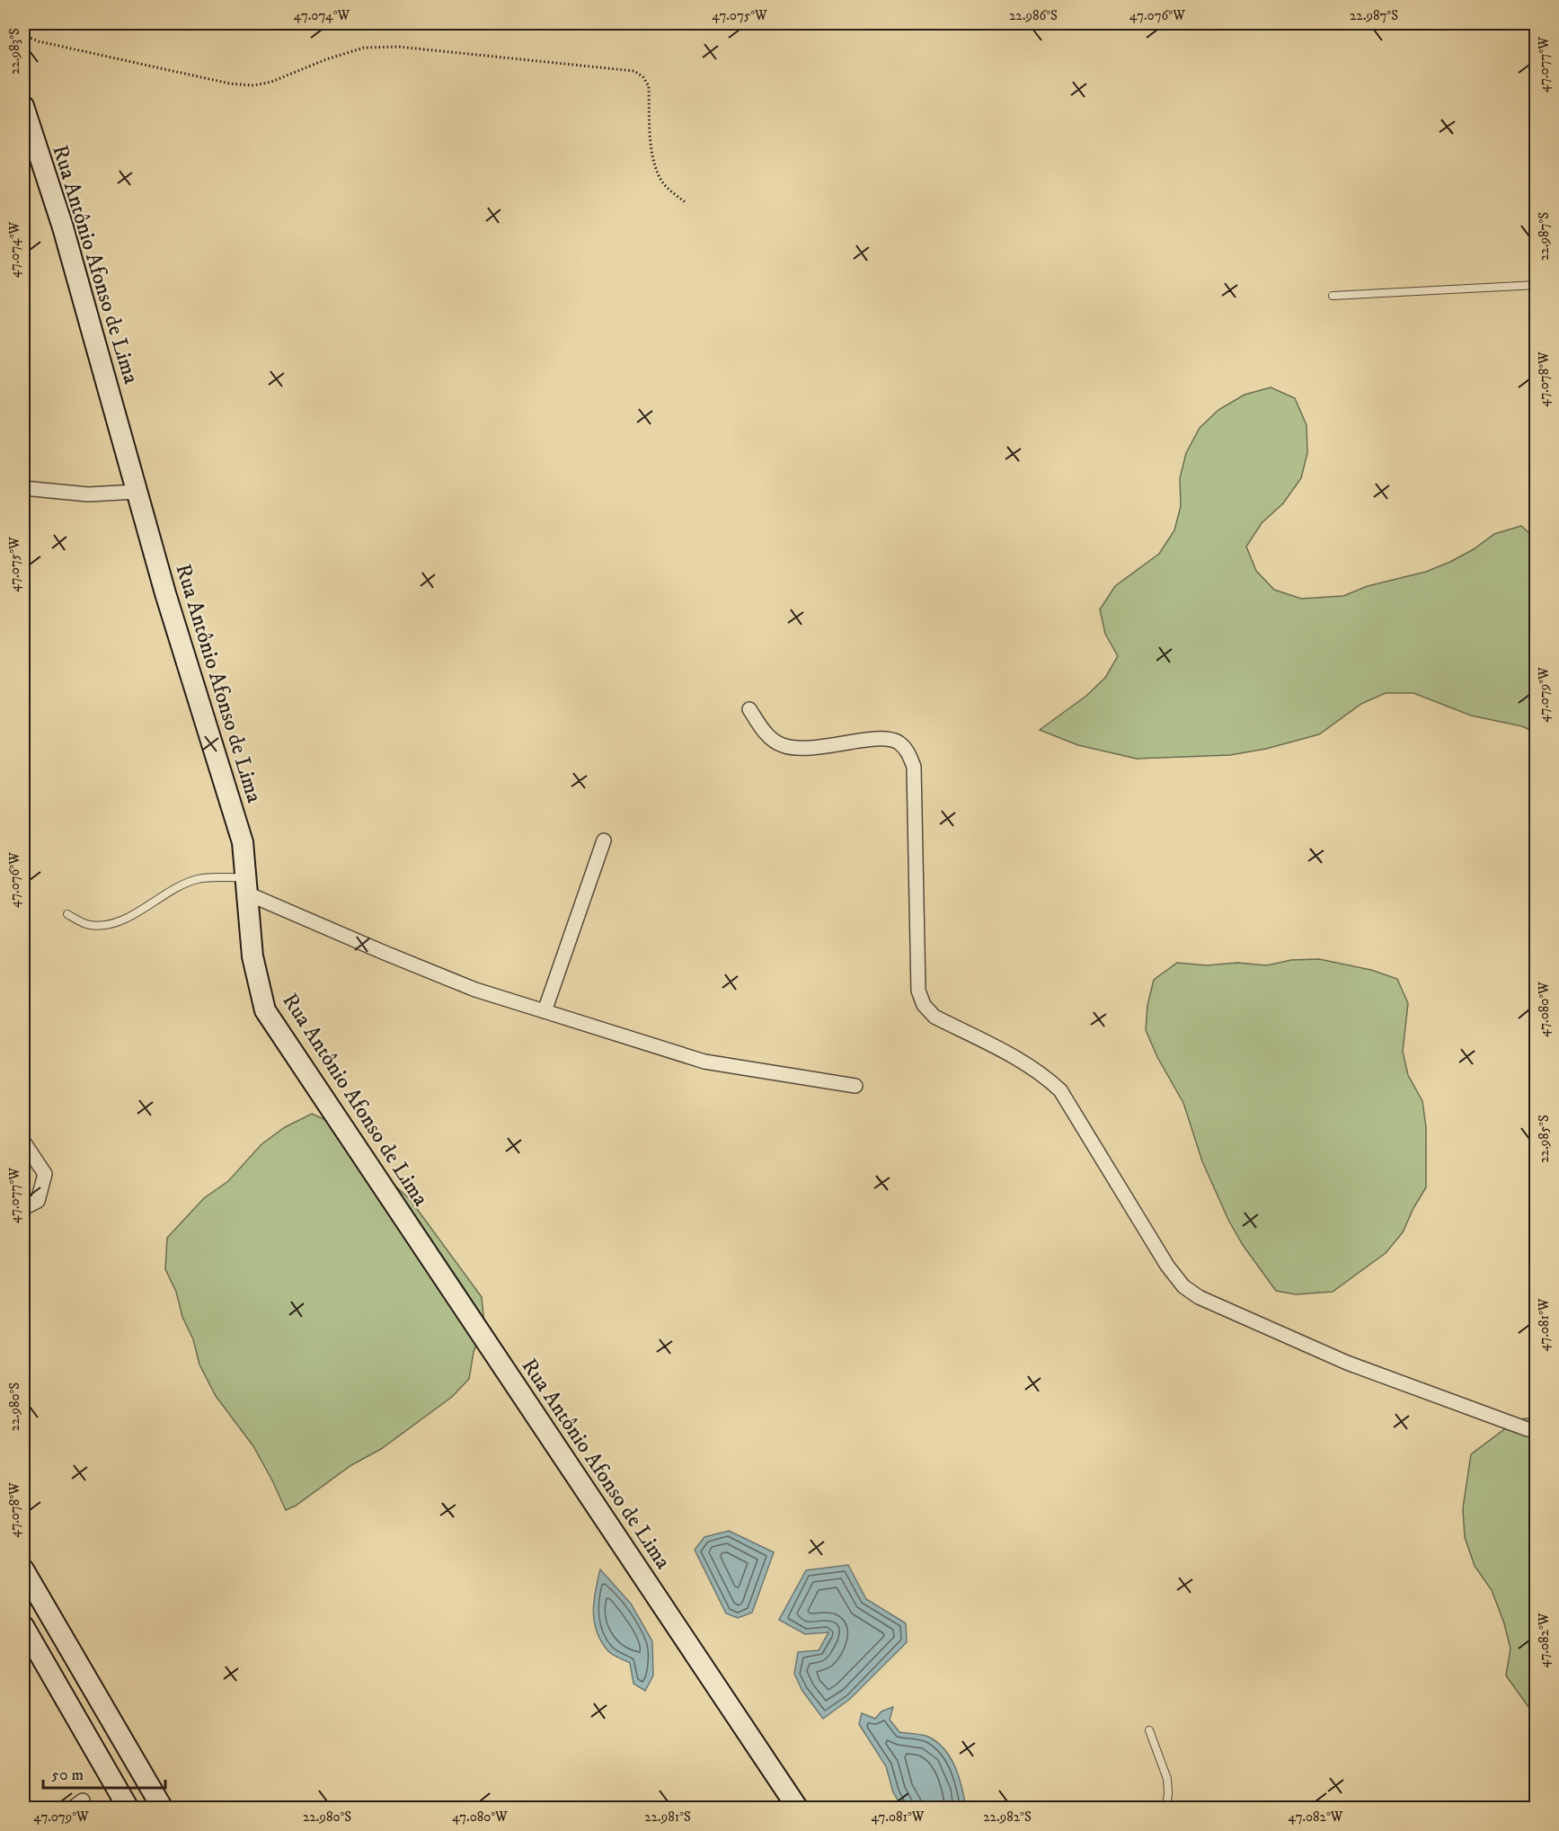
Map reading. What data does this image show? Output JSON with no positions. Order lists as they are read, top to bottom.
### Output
{
  "streets": {
    "main road": ["Rua Antônio Afonso de Lima"]
  },
  "scale_bar": "50 m",
  "coordinates": [
    "47.074°W",
    "47.075°W",
    "22.986°S",
    "47.076°W",
    "22.987°S",
    "22.983°S",
    "47.077°W",
    "47.078°W",
    "47.079°W",
    "47.080°W",
    "22.985°S",
    "47.081°W",
    "22.980°S",
    "47.082°W",
    "22.981°S",
    "22.982°S"
  ]
}
